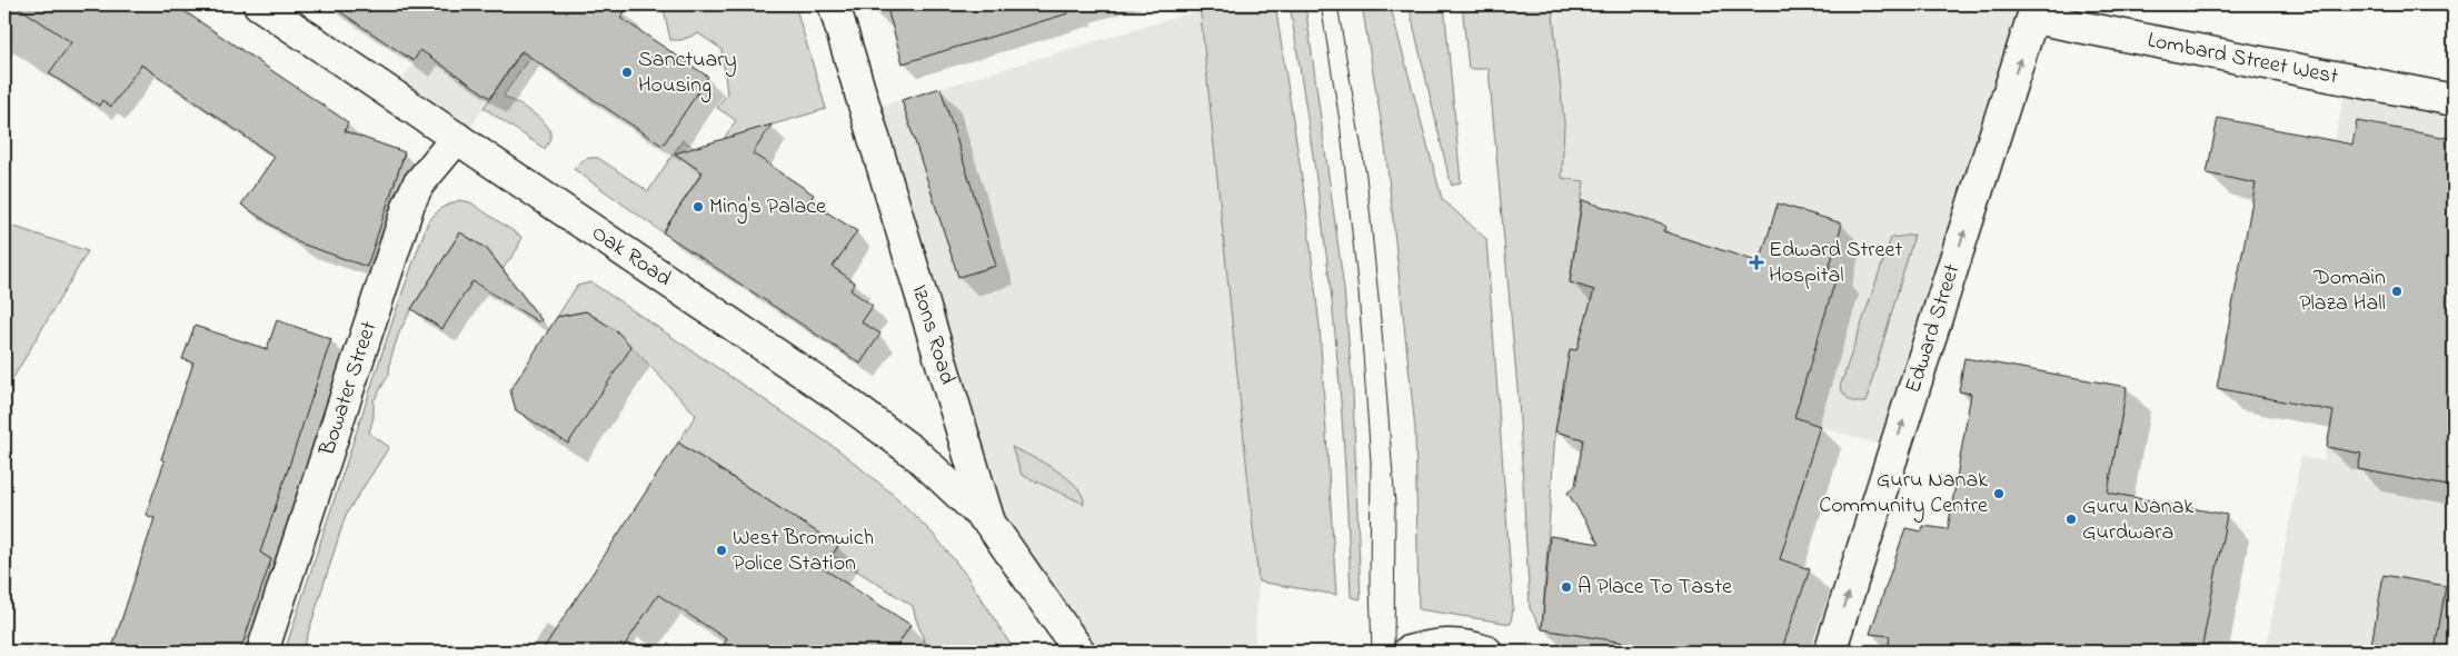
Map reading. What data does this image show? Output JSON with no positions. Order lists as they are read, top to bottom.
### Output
{
  "streets": {
    "street": [
      "Lombard Street West",
      "Oak Road",
      "Edward Street",
      "Izons Road",
      "Bowater Street"
    ]
  },
  "crossings": [
    ["Lombard Street West", "Edward Street"],
    ["Oak Road", "Izons Road"],
    ["Oak Road", "Bowater Street"]
  ],
  "one_way": ["Edward Street"],
  "places": {
    "other": [
      "Sanctuary Housing",
      "Ming's Palace",
      "Domain Plaza Hall",
      "Guru Nanak Community Centre",
      "Guru Nanak Gurdwara",
      "West Bromwich Police Station",
      "A Place To Taste"
    ],
    "health": ["Edward Street Hospital"]
  }
}
